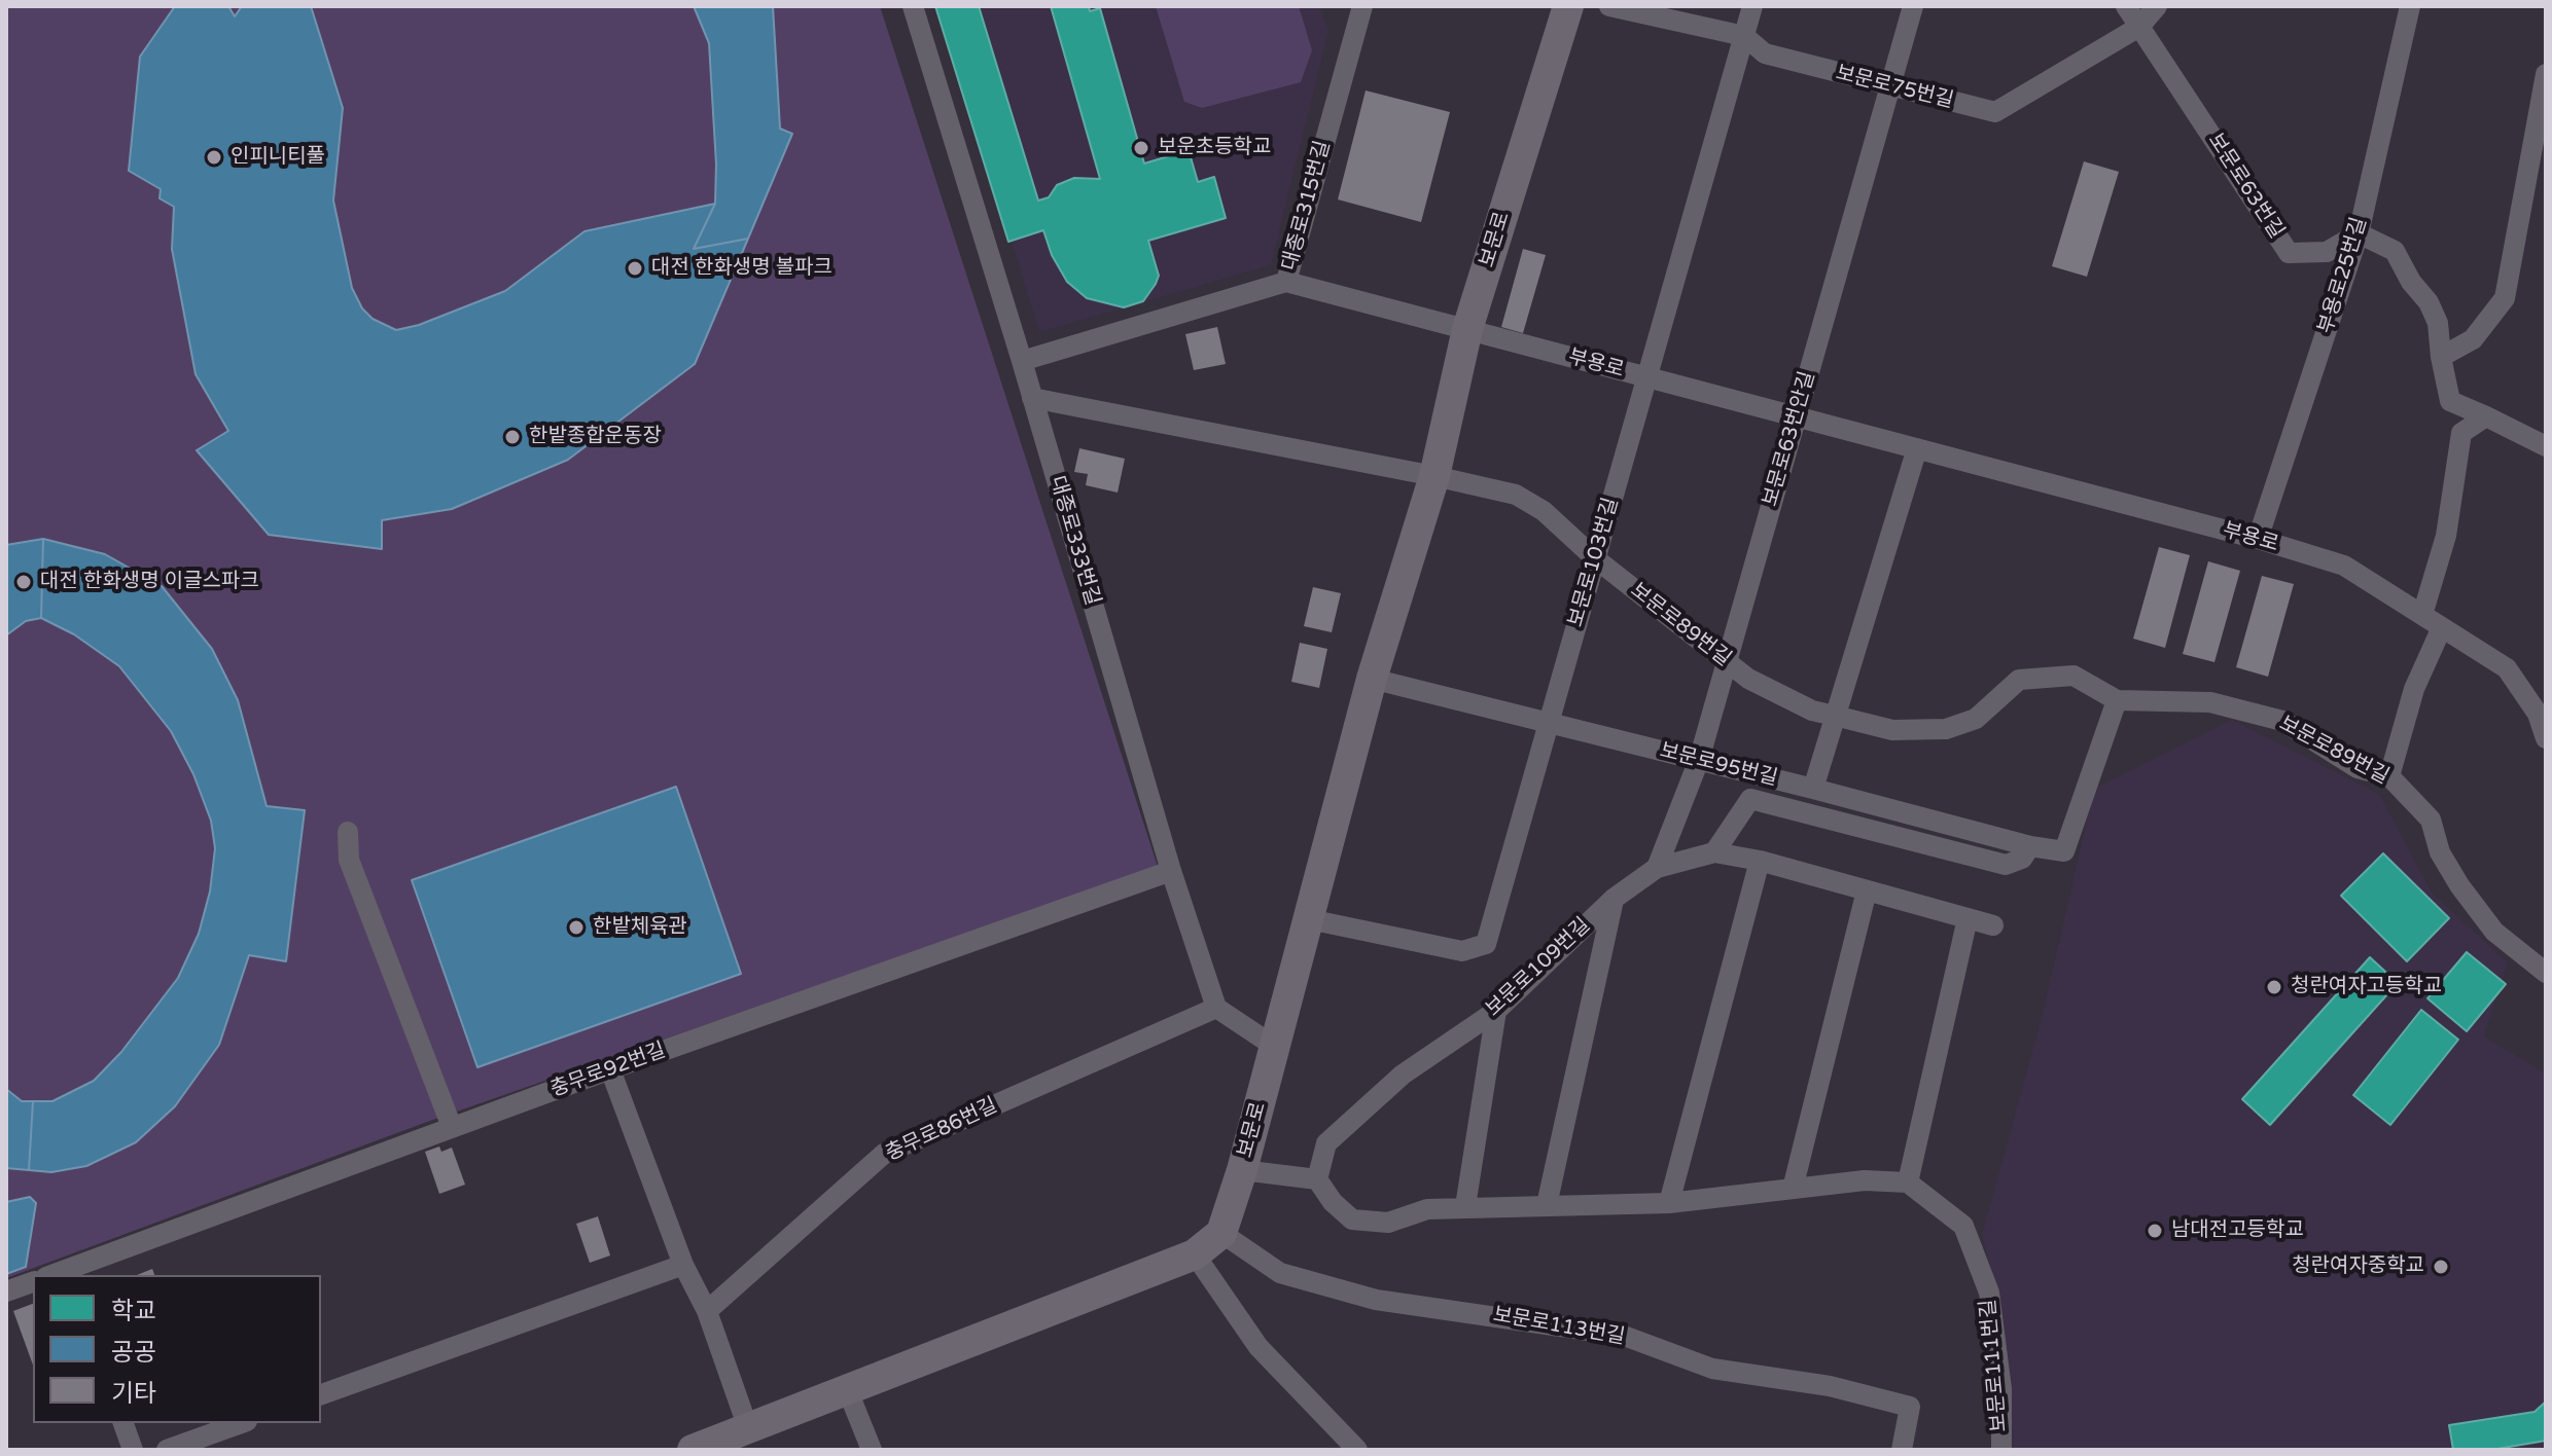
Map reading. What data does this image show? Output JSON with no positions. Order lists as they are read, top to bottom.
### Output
{
  "streets": {
    "main road": ["보문로"],
    "street": [
      "보문로75번길",
      "보문로63번길",
      "대종로315번길",
      "부용로25번길",
      "부용로",
      "보문로63번안길",
      "대종로333번길",
      "보문로103번길",
      "보문로89번길",
      "보문로95번길",
      "보문로109번길",
      "충무로92번길",
      "충무로86번길",
      "보문로113번길",
      "보문로111번길"
    ]
  },
  "crossings": [
    ["보문로75번길", "보문로63번길"],
    ["보문로75번길", "보문로63번안길"],
    ["보문로75번길", "보문로103번길"],
    ["보문로63번길", "부용로25번길"],
    ["대종로315번길", "부용로"],
    ["대종로315번길", "대종로333번길"],
    ["보문로", "부용로"],
    ["보문로", "보문로103번길"],
    ["보문로", "보문로89번길"],
    ["보문로", "보문로95번길"],
    ["보문로", "보문로113번길"],
    ["부용로25번길", "부용로"],
    ["부용로", "보문로63번안길"],
    ["부용로", "보문로103번길"],
    ["보문로63번안길", "보문로89번길"],
    ["보문로63번안길", "보문로95번길"],
    ["보문로63번안길", "보문로109번길"],
    ["대종로333번길", "충무로92번길"],
    ["대종로333번길", "충무로86번길"],
    ["보문로103번길", "보문로89번길"],
    ["보문로103번길", "보문로95번길"],
    ["보문로89번길", "보문로95번길"]
  ],
  "places": [
    "보운초등학교",
    "인피니티풀",
    "대전 한화생명 볼파크",
    "한밭종합운동장",
    "대전 한화생명 이글스파크",
    "한밭체육관",
    "청란여자고등학교",
    "남대전고등학교",
    "청란여자중학교"
  ],
  "legend": ["학교", "공공", "기타"]
}
